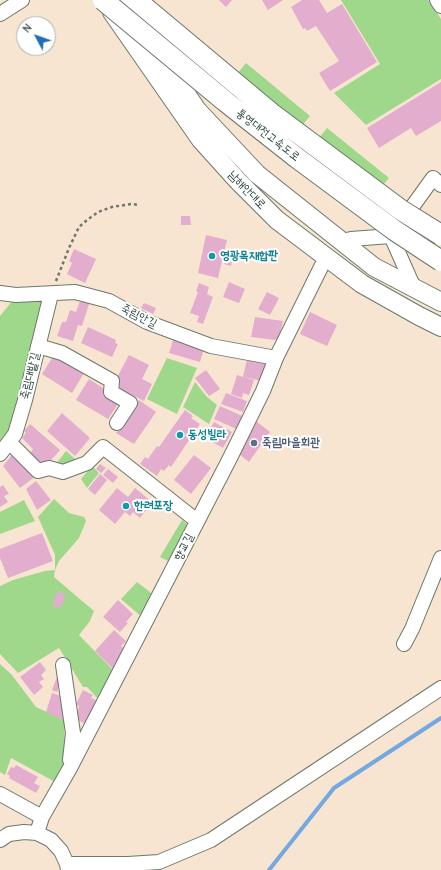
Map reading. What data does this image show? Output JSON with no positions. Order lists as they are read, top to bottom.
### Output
{
  "streets": {
    "highway": ["통영대전고속도로"],
    "main road": ["남해안대로"],
    "street": ["죽림안길", "죽림대밭길", "향교길"]
  },
  "crossings": [
    ["통영대전고속도로", "남해안대로"],
    ["남해안대로", "향교길"],
    ["죽림안길", "죽림대밭길"],
    ["죽림안길", "향교길"]
  ],
  "places": [
    "영광목재합판",
    "동성빌라",
    "죽림마을회관",
    "한려포장"
  ],
  "north": "top left"
}
